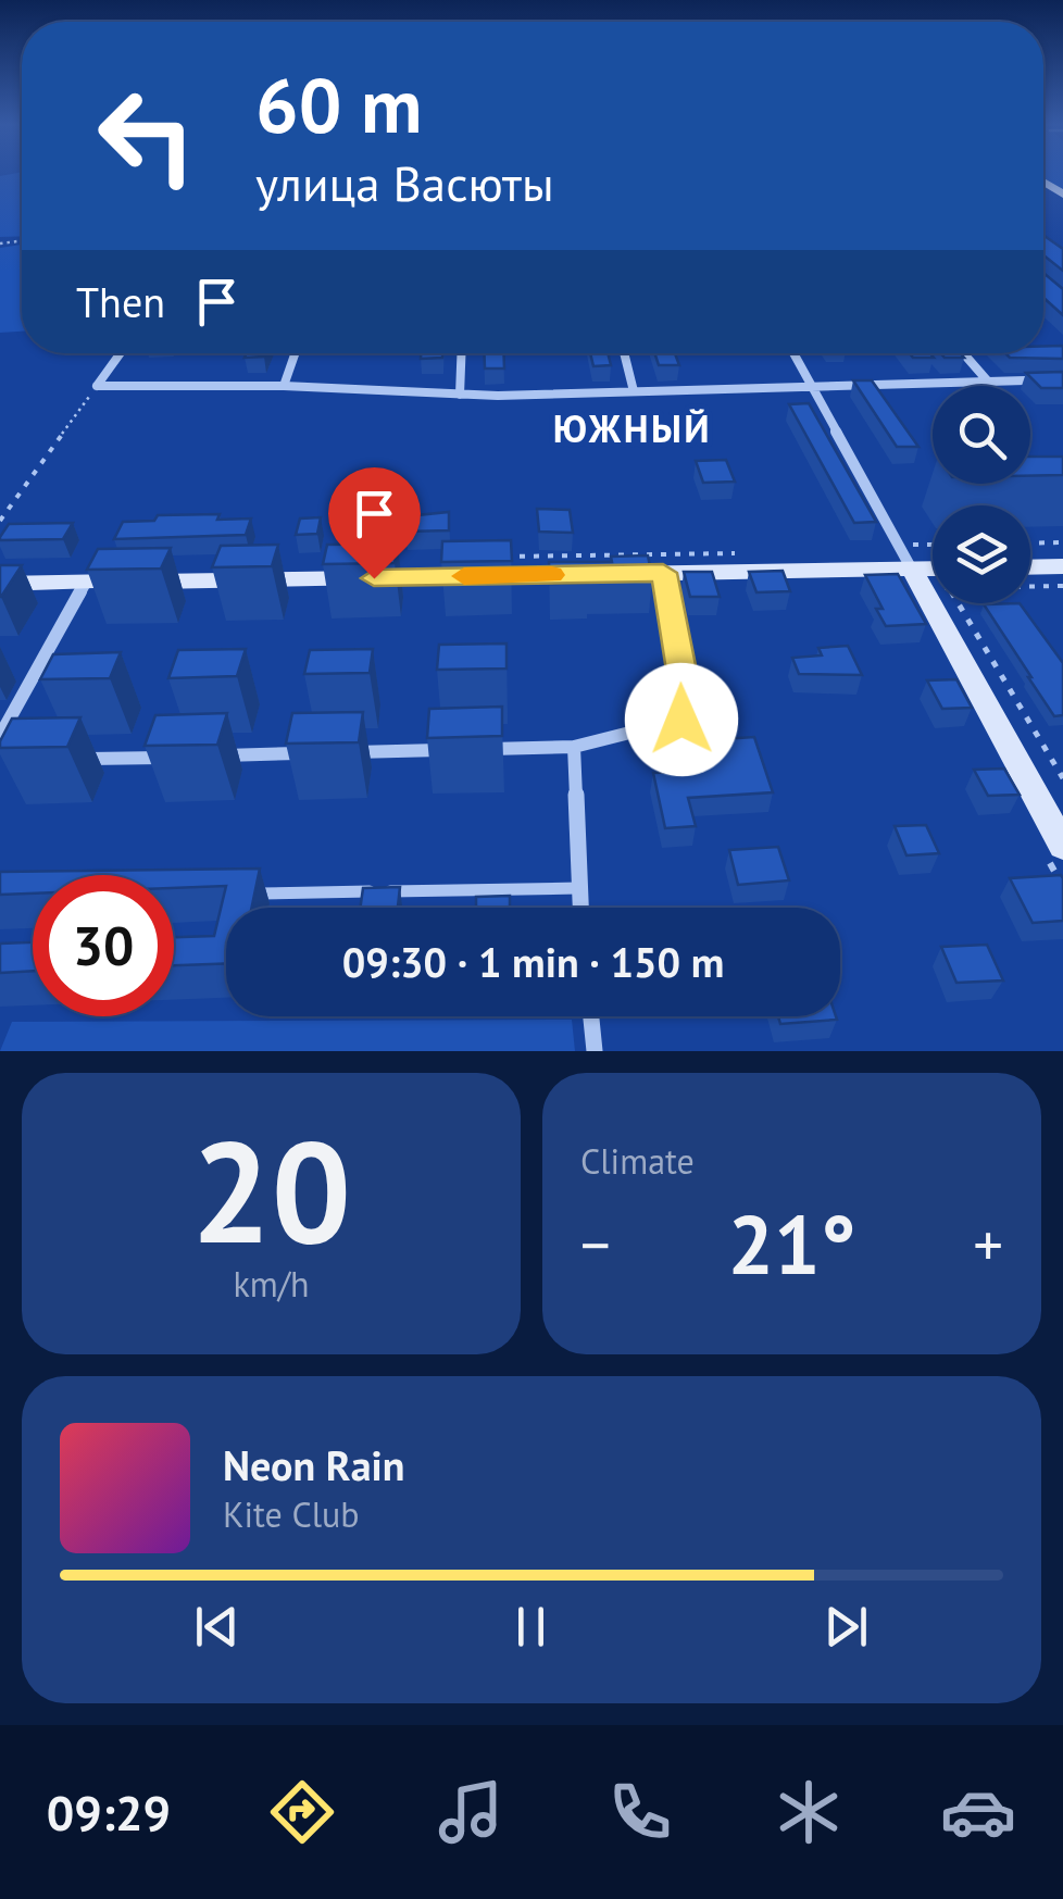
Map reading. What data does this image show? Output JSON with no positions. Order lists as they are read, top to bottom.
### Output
{
  "districts": ["ЮЖНЫЙ"],
  "page": {
    "turn": ["60 m", "улица Васюты"],
    "then": "Then",
    "limit": "30",
    "trip": "09:30 · 1 min · 150 m",
    "tile": [
      ["20", "km/h"],
      "Climate"
    ],
    "heat": ["−", "21°", "+"],
    "song": ["Neon Rain", "Kite Club"],
    "tabs": "09:29"
  }
}
